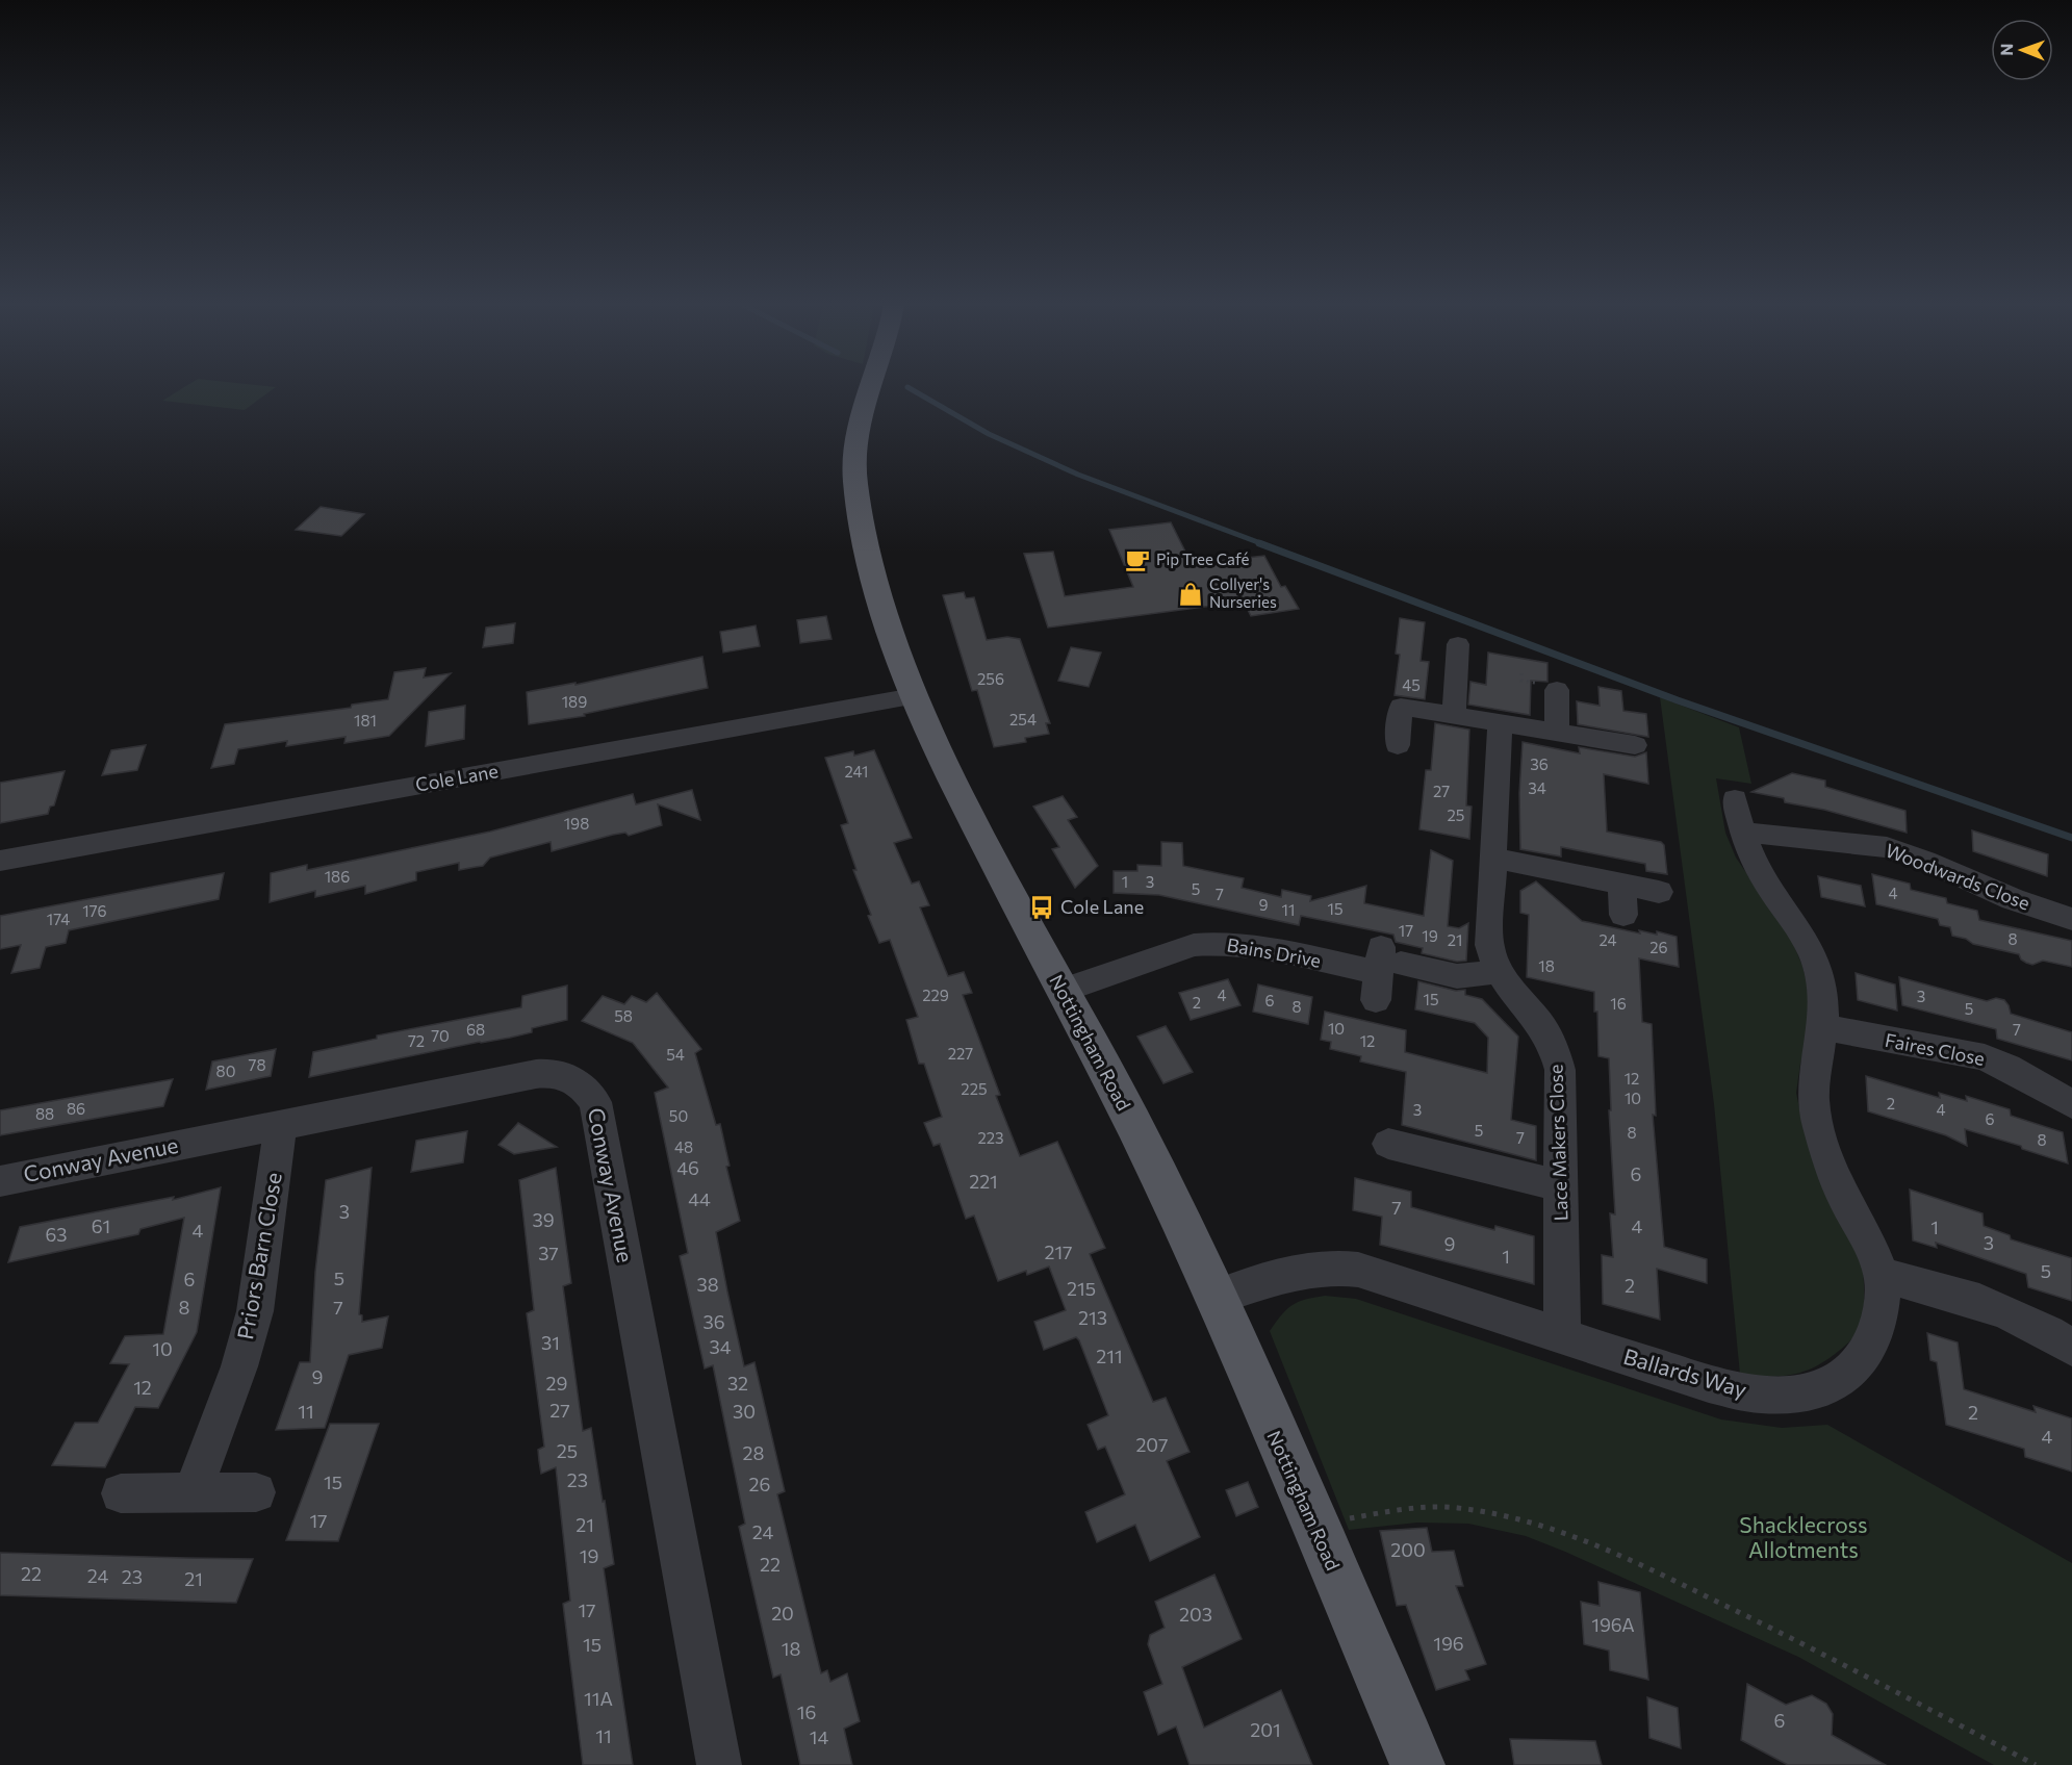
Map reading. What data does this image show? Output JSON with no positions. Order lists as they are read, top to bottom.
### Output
{
  "streets": {
    "main road": ["Nottingham Road"],
    "street": [
      "Cole Lane",
      "Woodwards Close",
      "Bains Drive",
      "Faires Close",
      "Lace Makers Close",
      "Conway Avenue",
      "Priors Barn Close",
      "Ballards Way"
    ]
  },
  "crossings": [
    ["Cole Lane", "Nottingham Road"],
    ["Woodwards Close", "Ballards Way"],
    ["Bains Drive", "Nottingham Road"],
    ["Bains Drive", "Lace Makers Close"],
    ["Nottingham Road", "Ballards Way"],
    ["Faires Close", "Ballards Way"],
    ["Lace Makers Close", "Ballards Way"],
    ["Conway Avenue", "Priors Barn Close"]
  ],
  "parks": ["Shacklecross Allotments"],
  "places": {
    "cafe": ["Pip Tree Café"],
    "shop": ["Collyer's Nurseries"],
    "bus stop": ["Cole Lane"]
  },
  "house_numbers": [
    "256",
    "45",
    "189",
    "254",
    "181",
    "36",
    "241",
    "34",
    "27",
    "25",
    "198",
    "186",
    "1",
    "3",
    "5",
    "4",
    "7",
    "9",
    "15",
    "11",
    "176",
    "174",
    "17",
    "19",
    "8",
    "21",
    "24",
    "26",
    "18",
    "229",
    "4",
    "3",
    "15",
    "6",
    "2",
    "16",
    "8",
    "5",
    "58",
    "10",
    "68",
    "7",
    "70",
    "72",
    "12",
    "227",
    "54",
    "78",
    "80",
    "12",
    "225",
    "10",
    "2",
    "86",
    "3",
    "4",
    "88",
    "50",
    "6",
    "5",
    "8",
    "223",
    "7",
    "8",
    "48",
    "46",
    "6",
    "221",
    "44",
    "7",
    "3",
    "39",
    "61",
    "4",
    "1",
    "4",
    "63",
    "3",
    "9",
    "217",
    "37",
    "1",
    "5",
    "5",
    "6",
    "38",
    "2",
    "215",
    "8",
    "7",
    "213",
    "36",
    "31",
    "34",
    "10",
    "211",
    "9",
    "29",
    "32",
    "12",
    "27",
    "11",
    "30",
    "2",
    "4",
    "207",
    "25",
    "28",
    "23",
    "15",
    "26",
    "17",
    "21",
    "24",
    "200",
    "19",
    "22",
    "22",
    "24",
    "23",
    "21",
    "17",
    "20",
    "203",
    "196A",
    "196",
    "15",
    "18",
    "11A",
    "16",
    "6",
    "201",
    "11",
    "14"
  ],
  "north": "left"
}
